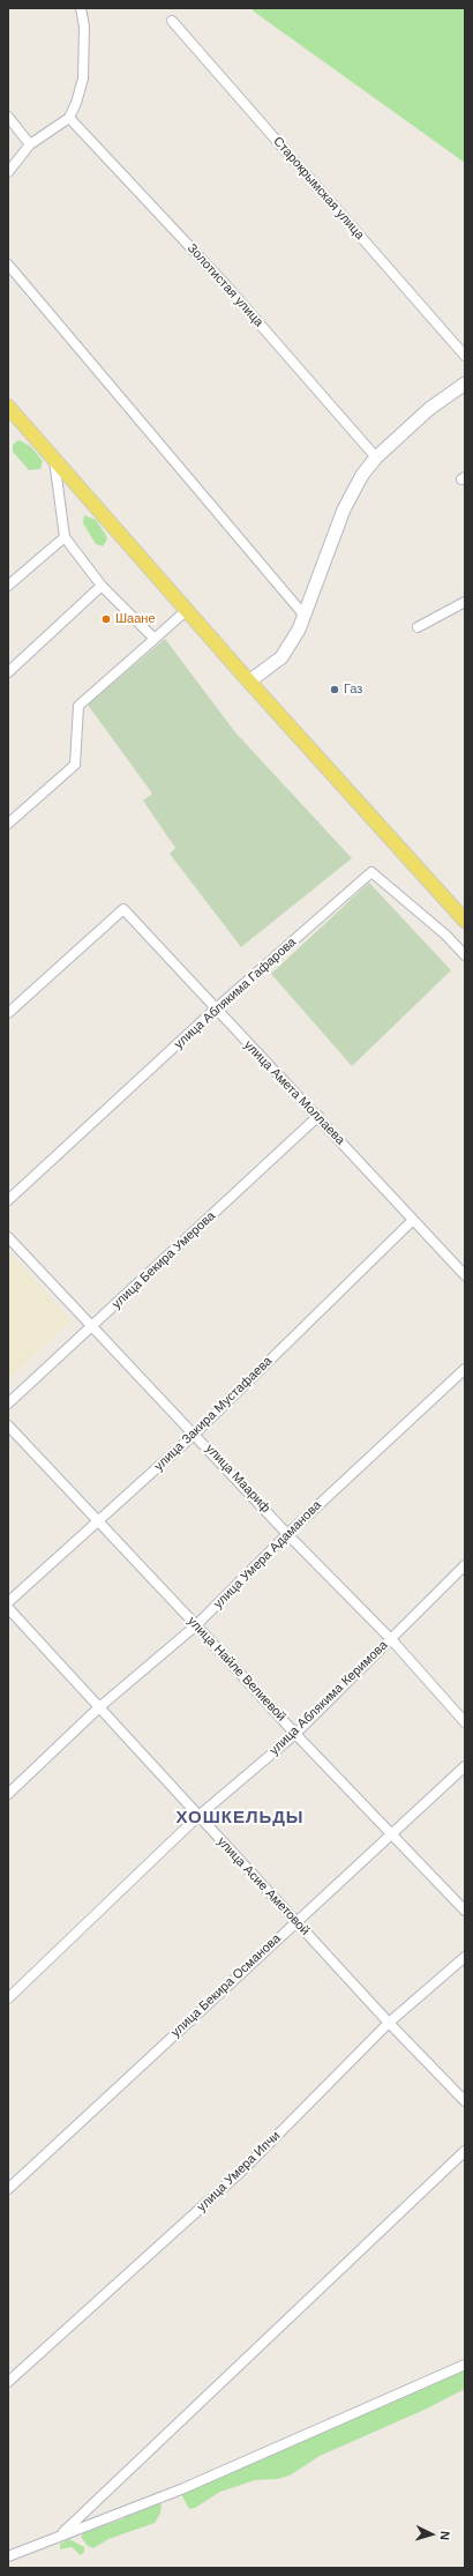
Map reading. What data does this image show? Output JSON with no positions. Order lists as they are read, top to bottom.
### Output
{
  "streets": {
    "street": [
      "Старокрымская улица",
      "Золотистая улица",
      "улица Аблякима Гафарова",
      "улица Амета Моллаева",
      "улица Бекира Умерова",
      "улица Закира Мустафаева",
      "улица Маариф",
      "улица Умера Адаманова",
      "улица Найле Велиевой",
      "улица Аблякима Керимова",
      "улица Асие Аметовой",
      "улица Бекира Османова",
      "улица Умера Ипчи"
    ]
  },
  "crossings": [
    ["улица Аблякима Гафарова", "улица Амета Моллаева"],
    ["улица Амета Моллаева", "улица Бекира Умерова"],
    ["улица Амета Моллаева", "улица Закира Мустафаева"],
    ["улица Бекира Умерова", "улица Маариф"],
    ["улица Закира Мустафаева", "улица Маариф"],
    ["улица Закира Мустафаева", "улица Найле Велиевой"],
    ["улица Маариф", "улица Умера Адаманова"],
    ["улица Маариф", "улица Аблякима Керимова"],
    ["улица Умера Адаманова", "улица Найле Велиевой"],
    ["улица Умера Адаманова", "улица Асие Аметовой"],
    ["улица Найле Велиевой", "улица Аблякима Керимова"],
    ["улица Найле Велиевой", "улица Бекира Османова"],
    ["улица Аблякима Керимова", "улица Асие Аметовой"],
    ["улица Асие Аметовой", "улица Бекира Османова"],
    ["улица Асие Аметовой", "улица Умера Ипчи"]
  ],
  "districts": ["ХОШКЕЛЬДЫ"],
  "places": ["Шаане", "Газ"],
  "north": "right"
}
